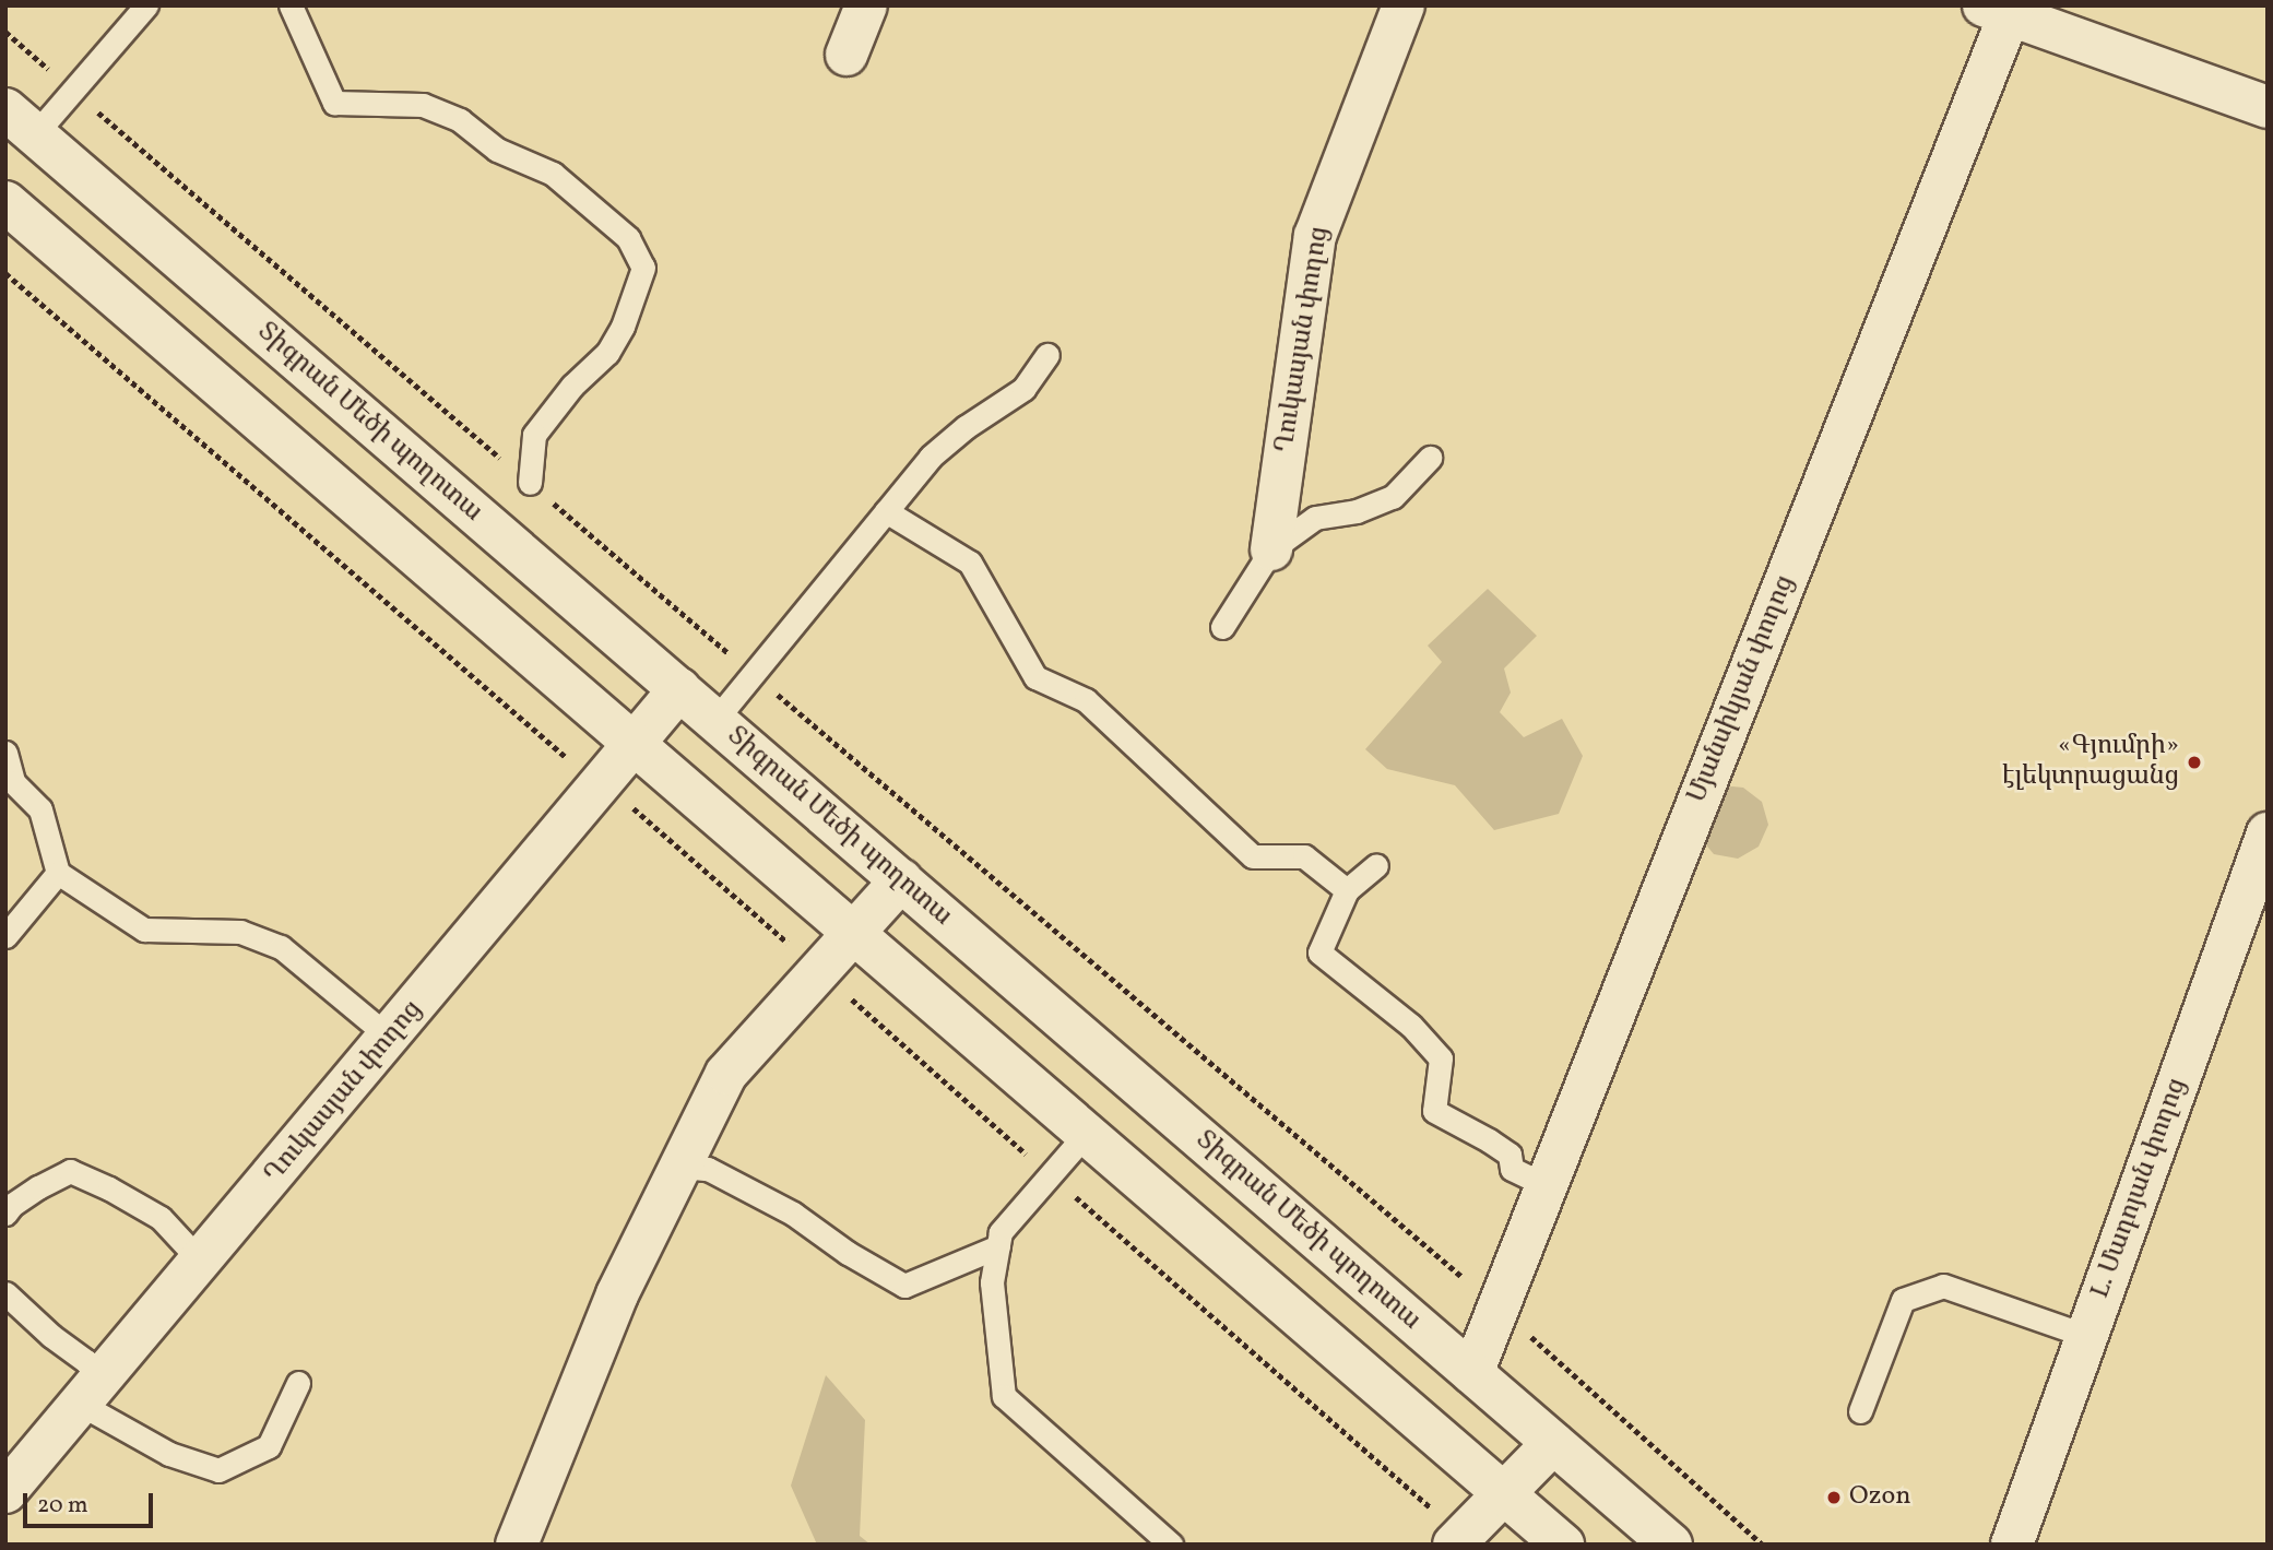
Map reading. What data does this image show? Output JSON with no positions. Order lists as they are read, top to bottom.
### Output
{
  "streets": {
    "street": [
      "Ղուկասյան փողոց",
      "Տիգրան Մեծի պողոտա",
      "Մյանսիկյան փողոց",
      "L. Մադոյան փողոց"
    ]
  },
  "crossings": [
    ["Ղուկասյան փողոց", "Տիգրան Մեծի պողոտա"],
    ["Տիգրան Մեծի պողոտա", "Մյանսիկյան փողոց"]
  ],
  "places": ["«Գյումրի» էլեկտրացանց", "Ozon"],
  "scale_bar": "20 m"
}
